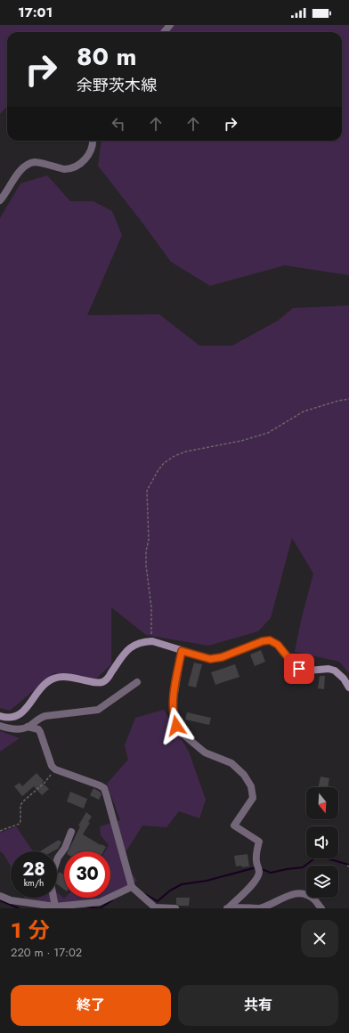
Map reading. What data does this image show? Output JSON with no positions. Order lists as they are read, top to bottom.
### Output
{
  "north": "bottom",
  "page": {
    "status": "17:01",
    "turn": ["80 m", "余野茨木線"],
    "speed": "28 km/h",
    "limit": "30",
    "heading": ["1 分", "220 m · 17:02"],
    "buttons": ["終了", "共有"]
  }
}
